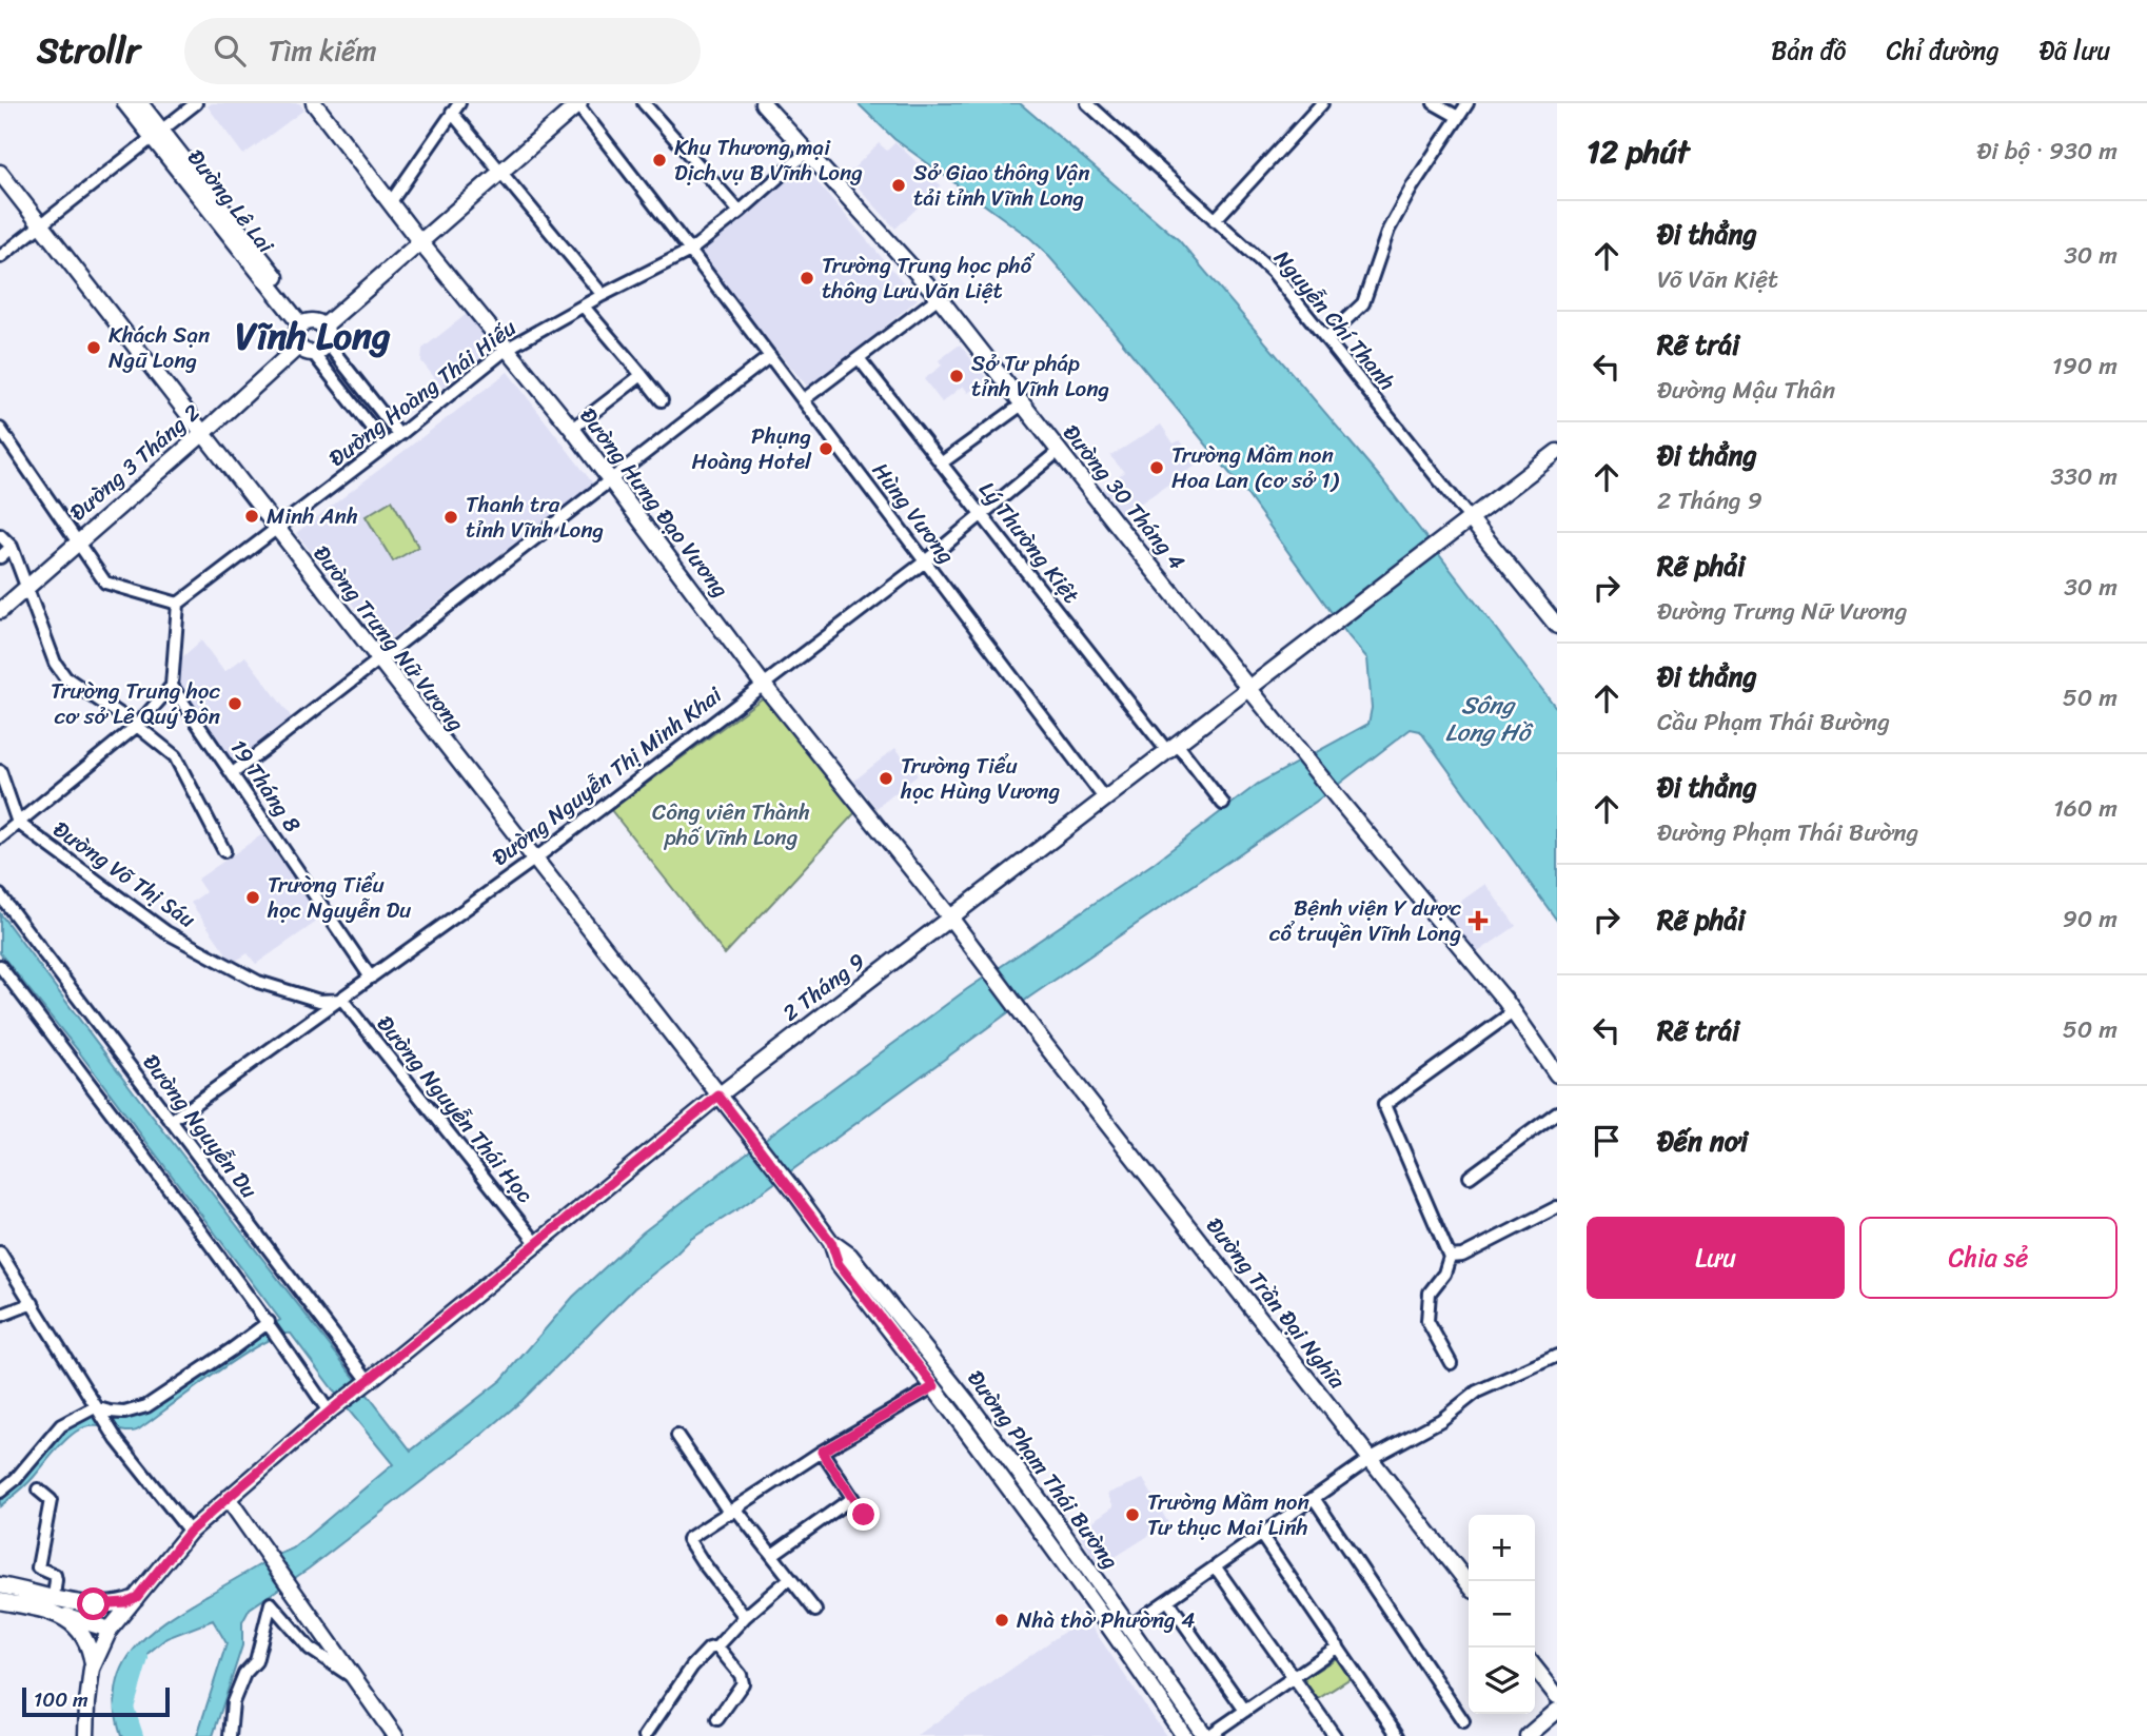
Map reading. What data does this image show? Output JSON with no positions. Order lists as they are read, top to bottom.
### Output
{
  "streets": {
    "main road": [
      "Đường Lê Lai",
      "Đường 3 Tháng 2",
      "Đường 30 Tháng 4",
      "Đường Hưng Đạo Vương",
      "Đường Trưng Nữ Vương",
      "2 Tháng 9",
      "Đường Trần Đại Nghĩa",
      "Đường Phạm Thái Bường"
    ],
    "street": [
      "Nguyễn Chí Thanh",
      "Đường Hoàng Thái Hiếu",
      "Hùng Vương",
      "Lý Thường Kiệt",
      "Đường Nguyễn Thị Minh Khai",
      "19 Tháng 8",
      "Đường Võ Thị Sáu",
      "Đường Nguyễn Thái Học",
      "Đường Nguyễn Du"
    ]
  },
  "crossings": [
    ["Đường Lê Lai", "Đường Hoàng Thái Hiếu"],
    ["Nguyễn Chí Thanh", "2 Tháng 9"],
    ["Đường Hoàng Thái Hiếu", "Đường 30 Tháng 4"],
    ["Đường Hoàng Thái Hiếu", "Đường Hưng Đạo Vương"],
    ["Đường Hoàng Thái Hiếu", "Hùng Vương"],
    ["Đường Hoàng Thái Hiếu", "Đường Trưng Nữ Vương"],
    ["Đường 3 Tháng 2", "Đường Trưng Nữ Vương"],
    ["Đường 30 Tháng 4", "Đường Nguyễn Thị Minh Khai"],
    ["Đường 30 Tháng 4", "2 Tháng 9"],
    ["Đường Hưng Đạo Vương", "Đường Nguyễn Thị Minh Khai"],
    ["Đường Hưng Đạo Vương", "2 Tháng 9"],
    ["Đường Hưng Đạo Vương", "Đường Trần Đại Nghĩa"],
    ["Hùng Vương", "Đường Nguyễn Thị Minh Khai"],
    ["Hùng Vương", "2 Tháng 9"],
    ["Lý Thường Kiệt", "Đường Nguyễn Thị Minh Khai"],
    ["Lý Thường Kiệt", "2 Tháng 9"],
    ["Đường Trưng Nữ Vương", "Đường Nguyễn Thị Minh Khai"],
    ["Đường Trưng Nữ Vương", "2 Tháng 9"],
    ["Đường Trưng Nữ Vương", "Đường Phạm Thái Bường"],
    ["Đường Nguyễn Thị Minh Khai", "19 Tháng 8"],
    ["Đường Nguyễn Thị Minh Khai", "Đường Võ Thị Sáu"],
    ["Đường Nguyễn Thị Minh Khai", "Đường Nguyễn Thái Học"],
    ["Đường Nguyễn Thị Minh Khai", "Đường Nguyễn Du"],
    ["Đường Võ Thị Sáu", "Đường Nguyễn Thái Học"],
    ["2 Tháng 9", "Đường Nguyễn Thái Học"],
    ["2 Tháng 9", "Đường Nguyễn Du"],
    ["2 Tháng 9", "Đường Trần Đại Nghĩa"]
  ],
  "districts": ["Vĩnh Long"],
  "water": ["Sông Long Hồ"],
  "parks": ["Công viên Thành phố Vĩnh Long"],
  "places": {
    "other": [
      "Khu Thương mại Dịch vụ B Vĩnh Long",
      "Sở Giao thông Vận tải tỉnh Vĩnh Long",
      "Trường Trung học phổ thông Lưu Văn Liệt",
      "Khách Sạn Ngũ Long",
      "Sở Tư pháp tỉnh Vĩnh Long",
      "Phụng Hoàng Hotel",
      "Trường Mầm non Hoa Lan (cơ sở 1)",
      "Minh Anh",
      "Thanh tra tỉnh Vĩnh Long",
      "Trường Trung học cơ sở Lê Quý Đôn",
      "Trường Tiểu học Hùng Vương",
      "Trường Tiểu học Nguyễn Du",
      "Trường Mầm non Tư thục Mai Linh",
      "Nhà thờ Phường 4"
    ],
    "health": ["Bệnh viện Y dược cổ truyền Vĩnh Long"]
  },
  "scale_bar": "100 m",
  "page": {
    "header": "Strollr",
    "search": "Tìm kiếm",
    "nav": ["Bản đồ", "Chỉ đường", "Đã lưu"],
    "heading": ["12 phút", "Đi bộ · 930 m"],
    "list": [
      ["Đi thẳng", "Võ Văn Kiệt", "30 m"],
      ["Rẽ trái", "Đường Mậu Thân", "190 m"],
      ["Đi thẳng", "2 Tháng 9", "330 m"],
      ["Rẽ phải", "Đường Trưng Nữ Vương", "30 m"],
      ["Đi thẳng", "Cầu Phạm Thái Bường", "50 m"],
      ["Đi thẳng", "Đường Phạm Thái Bường", "160 m"],
      ["Rẽ phải", "90 m"],
      ["Rẽ trái", "50 m"],
      "Đến nơi"
    ],
    "buttons": ["Lưu", "Chia sẻ"],
    "map_buttons": ["+", "−"],
    "scale": "100 m"
  }
}
